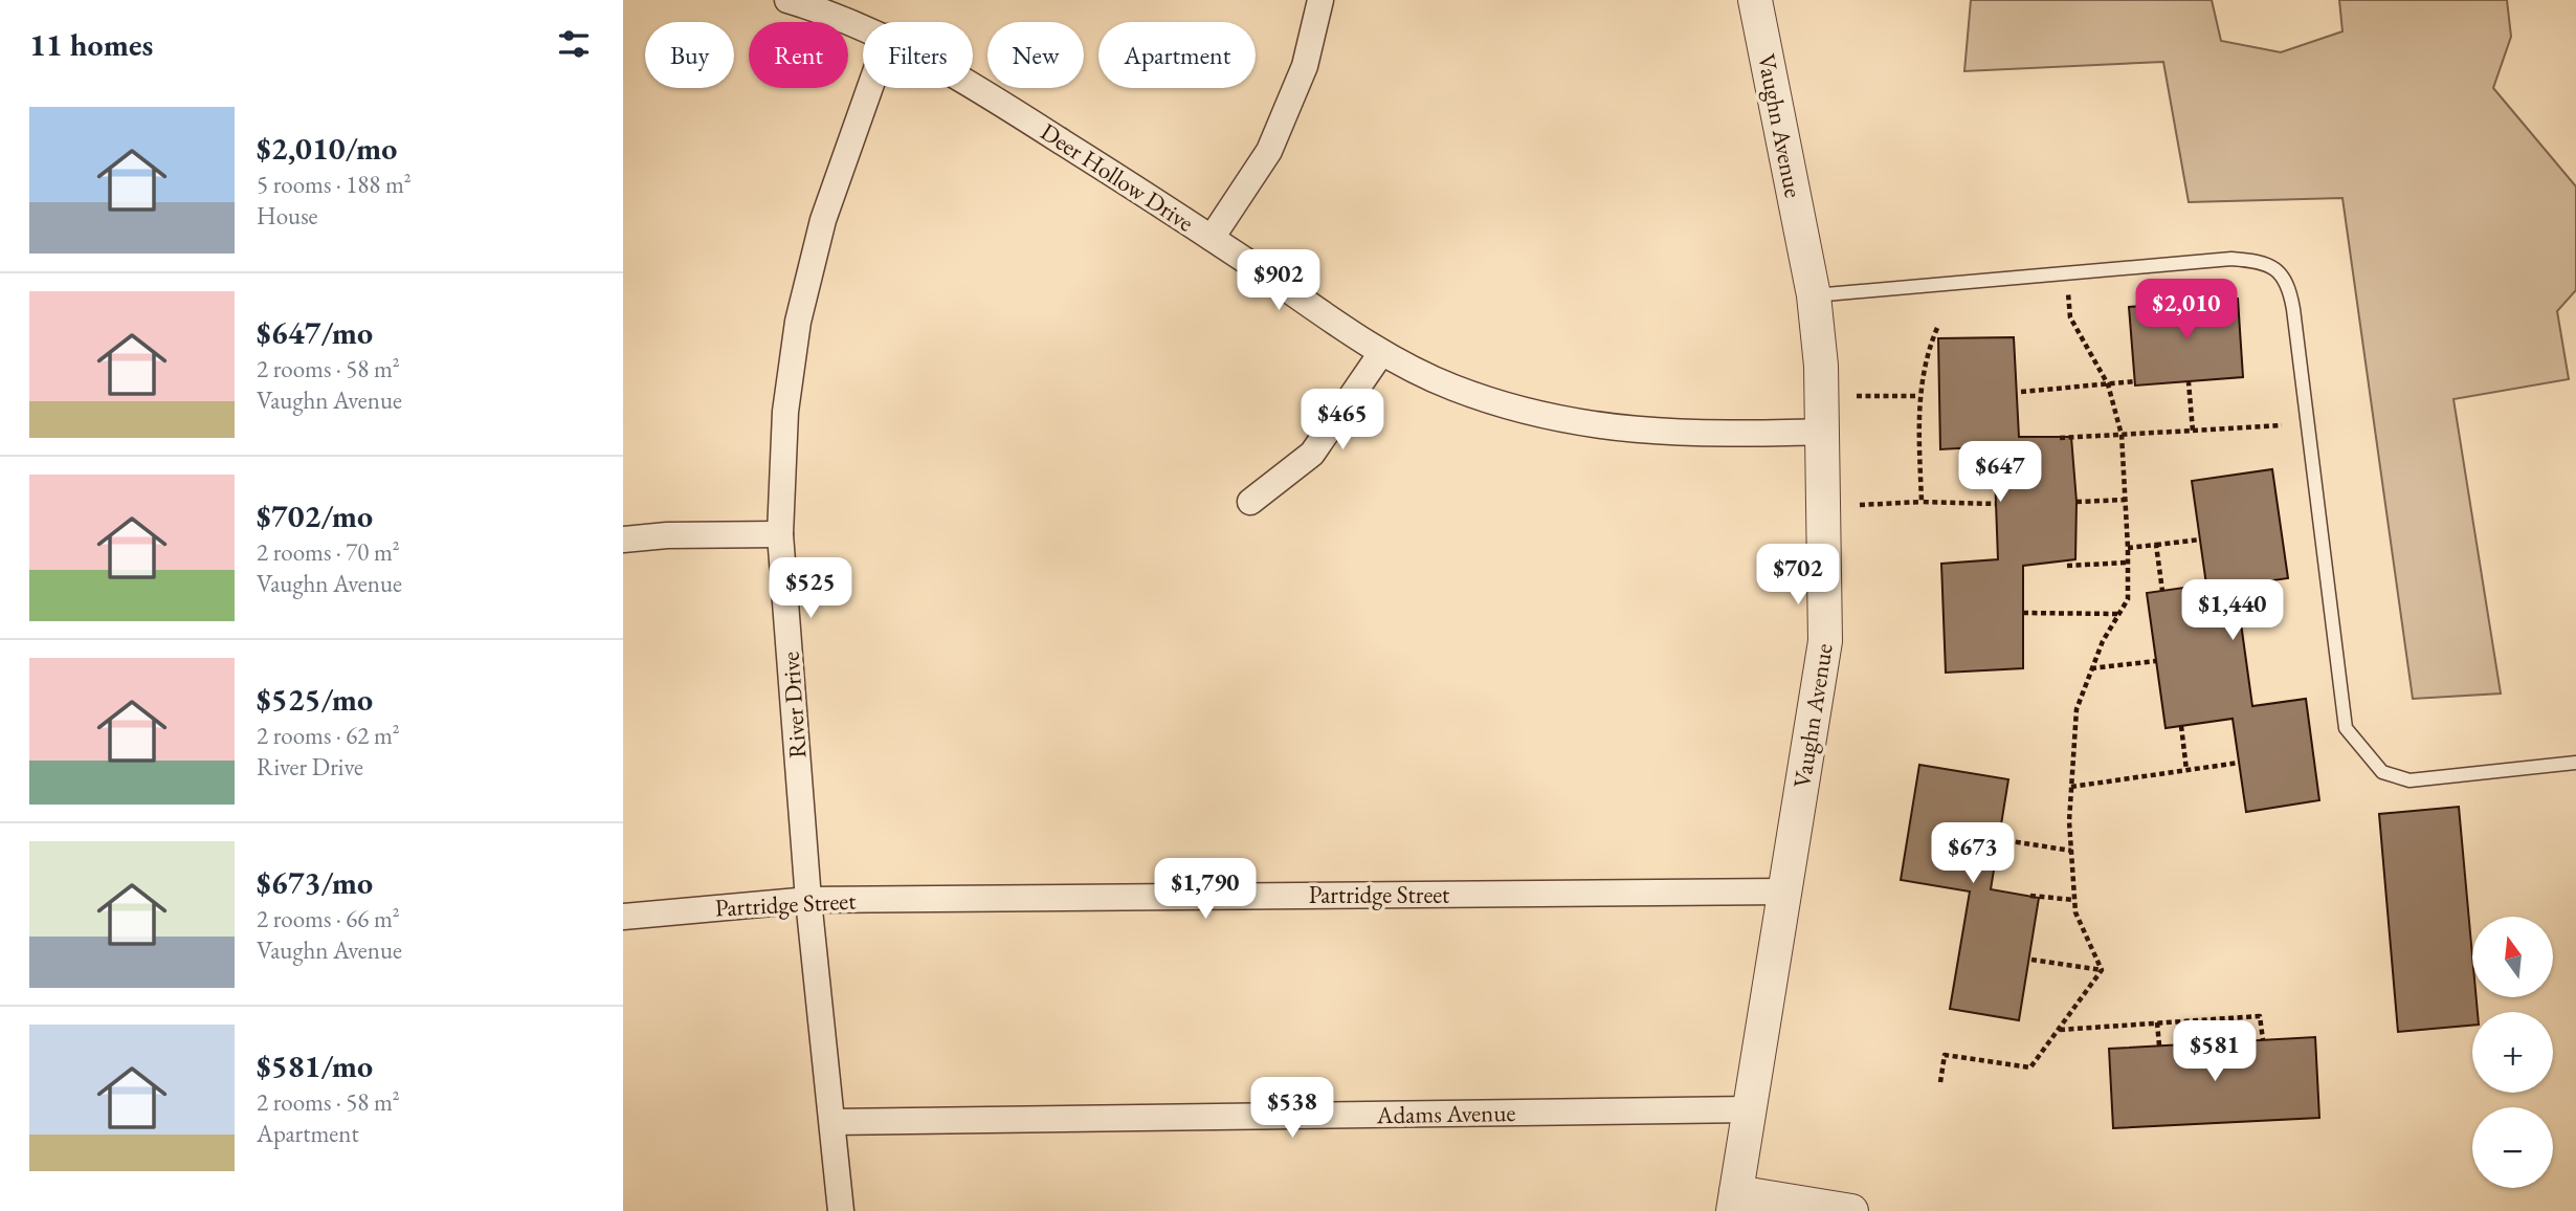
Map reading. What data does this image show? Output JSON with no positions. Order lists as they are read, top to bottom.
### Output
{
  "streets": {
    "street": [
      "Vaughn Avenue",
      "Deer Hollow Drive",
      "River Drive",
      "Partridge Street",
      "Adams Avenue"
    ]
  },
  "crossings": [
    ["Vaughn Avenue", "Deer Hollow Drive"],
    ["Vaughn Avenue", "Partridge Street"],
    ["Vaughn Avenue", "Adams Avenue"],
    ["River Drive", "Partridge Street"],
    ["River Drive", "Adams Avenue"]
  ],
  "north": "top",
  "page": {
    "heading": "11 homes",
    "chip": [
      "Buy",
      "Rent",
      "Filters",
      "New",
      "Apartment"
    ],
    "list": [
      {
        "name": "$2,010/mo",
        "note": "5 rooms · 188 m² · House"
      },
      {
        "name": "$647/mo",
        "note": "2 rooms · 58 m² · Vaughn Avenue"
      },
      {
        "name": "$702/mo",
        "note": "2 rooms · 70 m² · Vaughn Avenue"
      },
      {
        "name": "$525/mo",
        "note": "2 rooms · 62 m² · River Drive"
      },
      {
        "name": "$673/mo",
        "note": "2 rooms · 66 m² · Vaughn Avenue"
      },
      {
        "name": "$581/mo",
        "note": "2 rooms · 58 m² · Apartment"
      }
    ],
    "price": [
      "$902",
      "$2,010",
      "$465",
      "$647",
      "$702",
      "$525",
      "$1,440",
      "$673",
      "$1,790",
      "$581",
      "$538"
    ],
    "map_buttons": ["+", "−"]
  }
}
